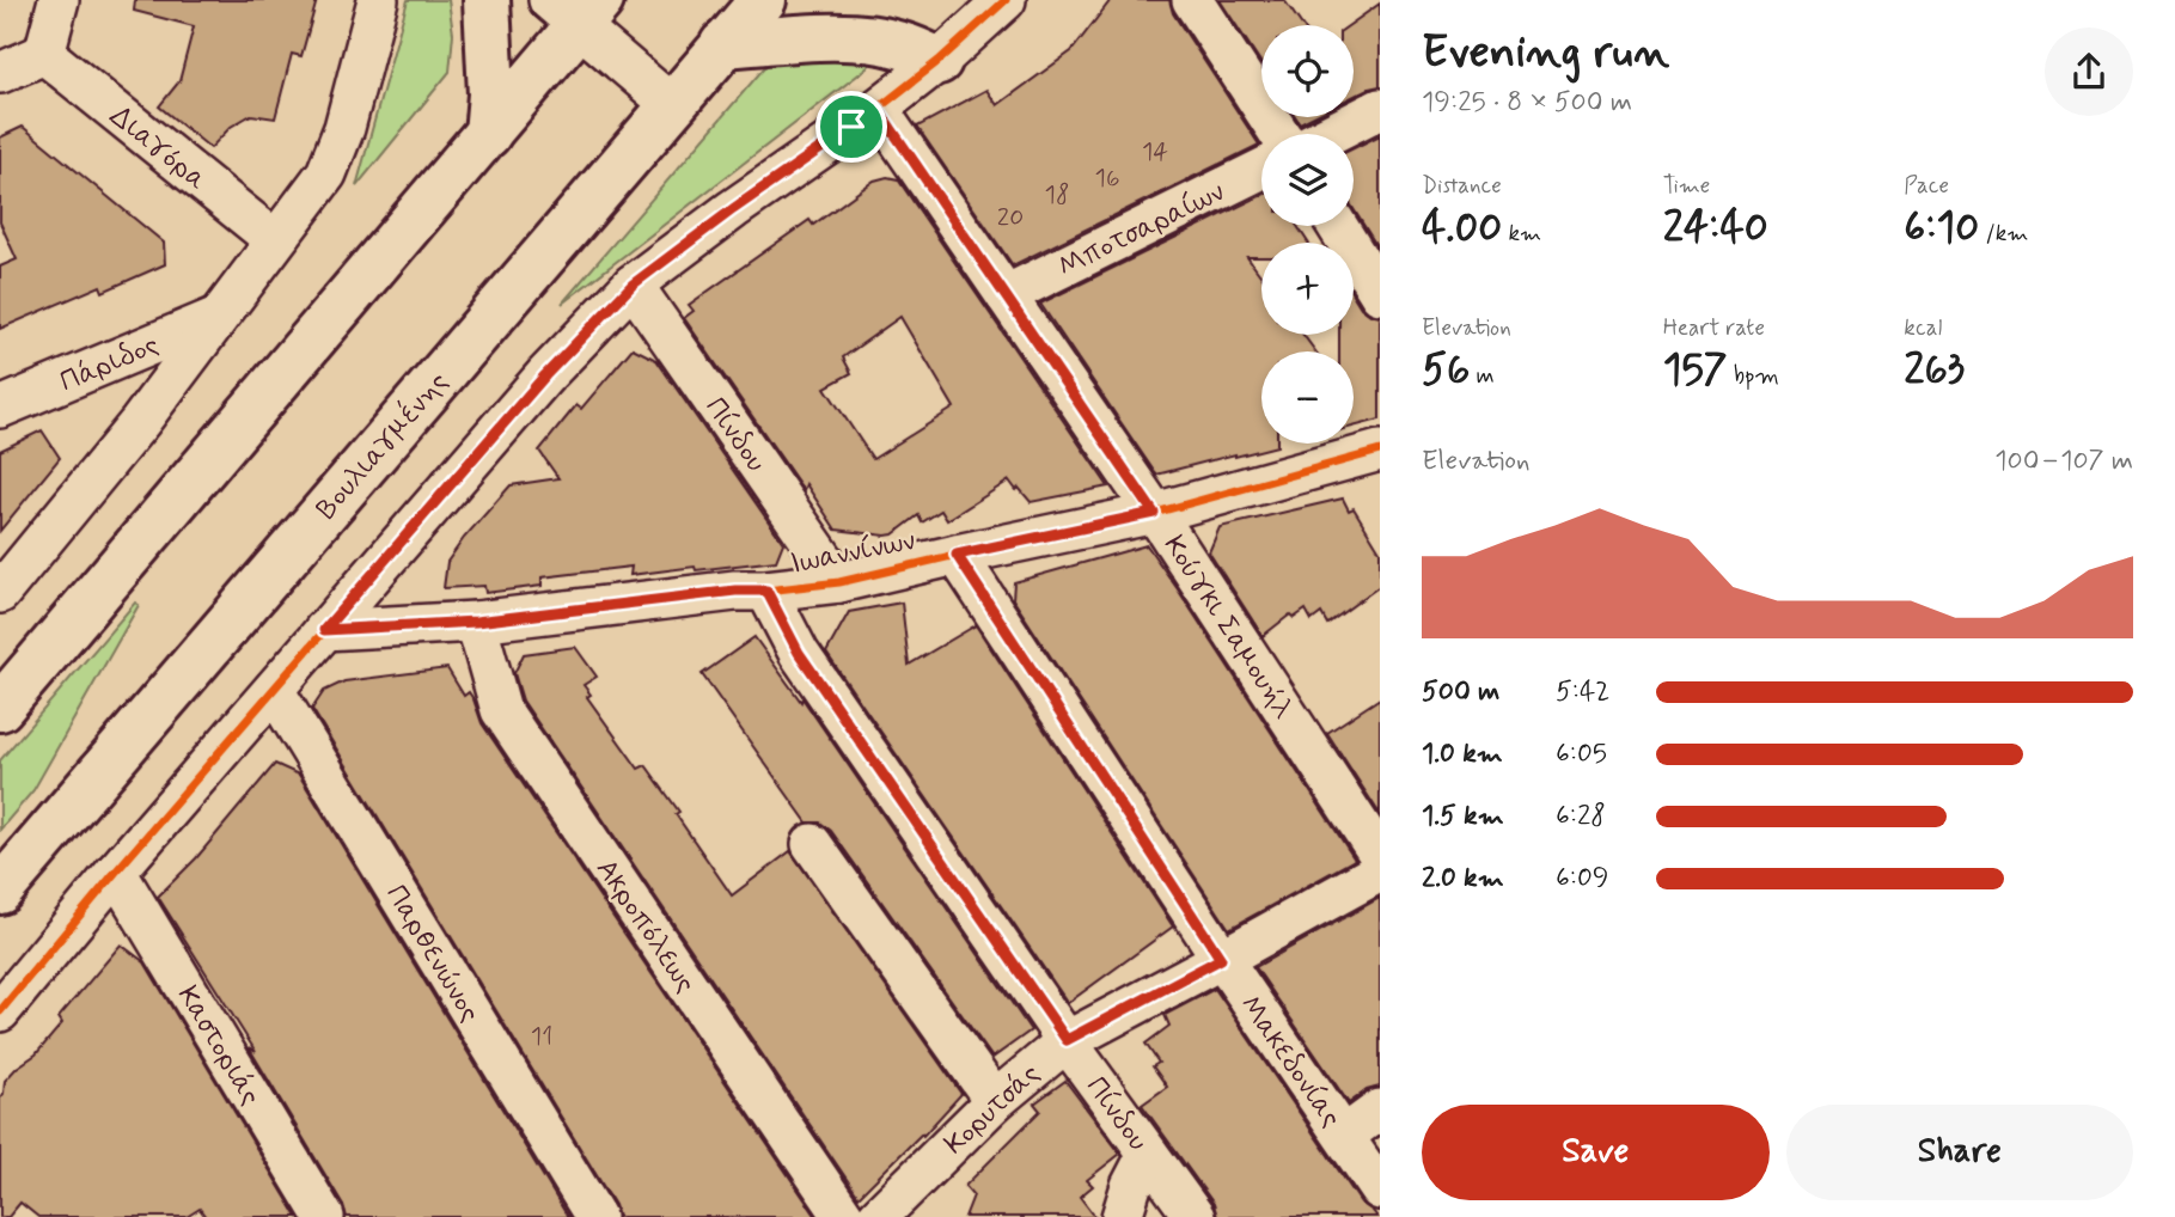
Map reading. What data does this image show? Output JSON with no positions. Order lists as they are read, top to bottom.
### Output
{
  "streets": {
    "main road": ["Βουλιαγμένης"],
    "street": [
      "Διαγόρα",
      "Μποτσαραίων",
      "Πάριδος",
      "Πίνδου",
      "Ιωαννίνων",
      "Κούγκι Σαμουήλ",
      "Ακροπόλεως",
      "Παρθενώνος",
      "Καστοριάς",
      "Μακεδονίας",
      "Κορυτσάς"
    ]
  },
  "crossings": [
    ["Μποτσαραίων", "Κούγκι Σαμουήλ"],
    ["Πίνδου", "Ιωαννίνων"],
    ["Πίνδου", "Κορυτσάς"],
    ["Ιωαννίνων", "Κούγκι Σαμουήλ"],
    ["Ιωαννίνων", "Ακροπόλεως"],
    ["Ιωαννίνων", "Μακεδονίας"],
    ["Μακεδονίας", "Κορυτσάς"]
  ],
  "house_numbers": [
    "14",
    "16",
    "18",
    "20",
    "11"
  ],
  "page": {
    "heading": ["Evening run", "19:25 · 8 × 500 m"],
    "map_buttons": ["+", "−"],
    "stats": [
      ["Distance", "4.00 km"],
      ["Time", "24:40"],
      ["Pace", "6:10 /km"],
      ["Elevation", "56 m"],
      ["Heart rate", "157 bpm"],
      ["kcal", "263"]
    ],
    "chart": ["Elevation", "100–107 m"],
    "list": [
      {
        "name": "500 m",
        "note": "5:42"
      },
      {
        "name": "1.0 km",
        "note": "6:05"
      },
      {
        "name": "1.5 km",
        "note": "6:28"
      },
      {
        "name": "2.0 km",
        "note": "6:09"
      }
    ],
    "buttons": ["Save", "Share"]
  }
}
